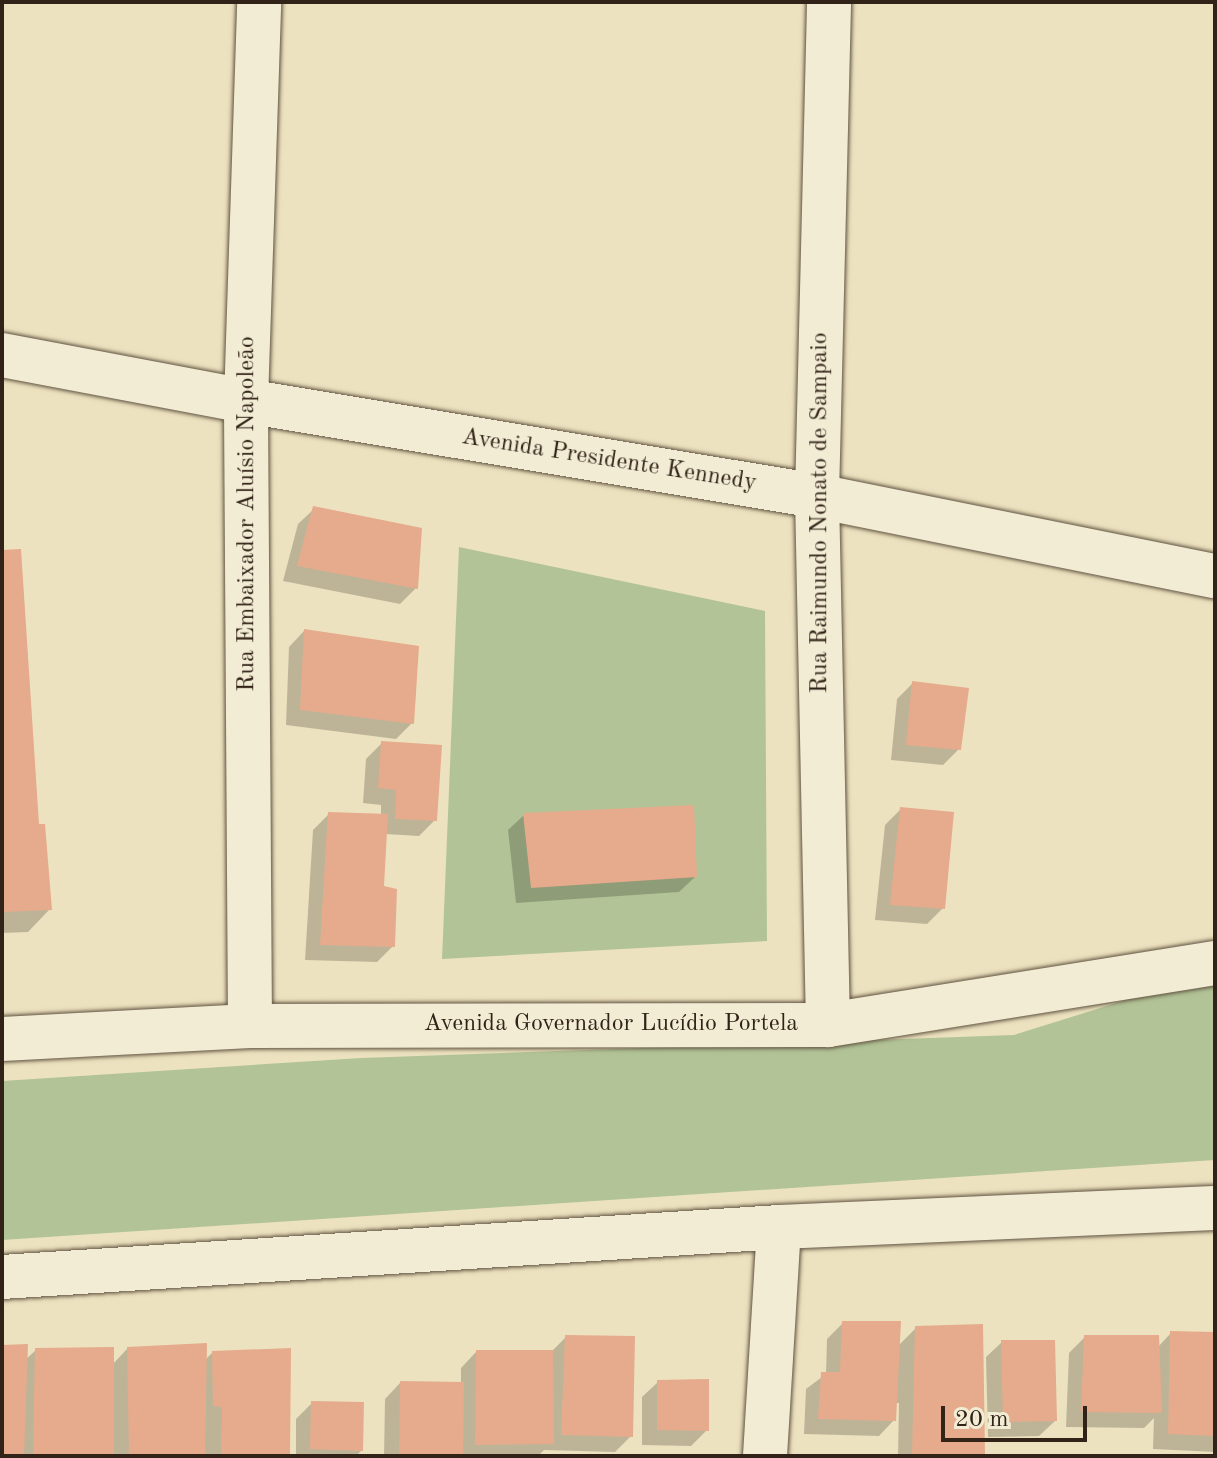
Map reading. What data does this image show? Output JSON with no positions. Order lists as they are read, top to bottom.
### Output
{
  "streets": {
    "street": [
      "Avenida Presidente Kennedy",
      "Rua Raimundo Nonato de Sampaio",
      "Rua Embaixador Aluísio Napoleão",
      "Avenida Governador Lucídio Portela"
    ]
  },
  "crossings": [
    ["Avenida Presidente Kennedy", "Rua Raimundo Nonato de Sampaio"],
    ["Avenida Presidente Kennedy", "Rua Embaixador Aluísio Napoleão"],
    ["Rua Raimundo Nonato de Sampaio", "Avenida Governador Lucídio Portela"],
    ["Rua Embaixador Aluísio Napoleão", "Avenida Governador Lucídio Portela"]
  ],
  "scale_bar": "20 m"
}
